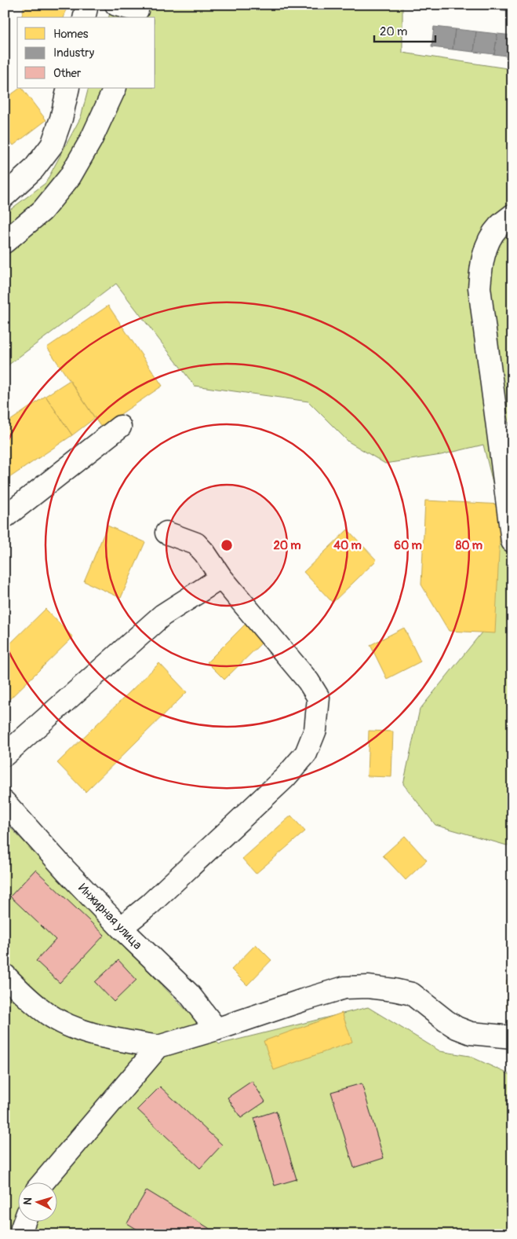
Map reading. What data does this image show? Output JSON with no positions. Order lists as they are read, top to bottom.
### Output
{
  "streets": {
    "street": ["Инжирная улица"]
  },
  "legend": ["Homes", "Industry", "Other"],
  "scale_bar": "20 m",
  "north": "left",
  "rings": [
    "20 m",
    "40 m",
    "60 m",
    "80 m"
  ]
}
